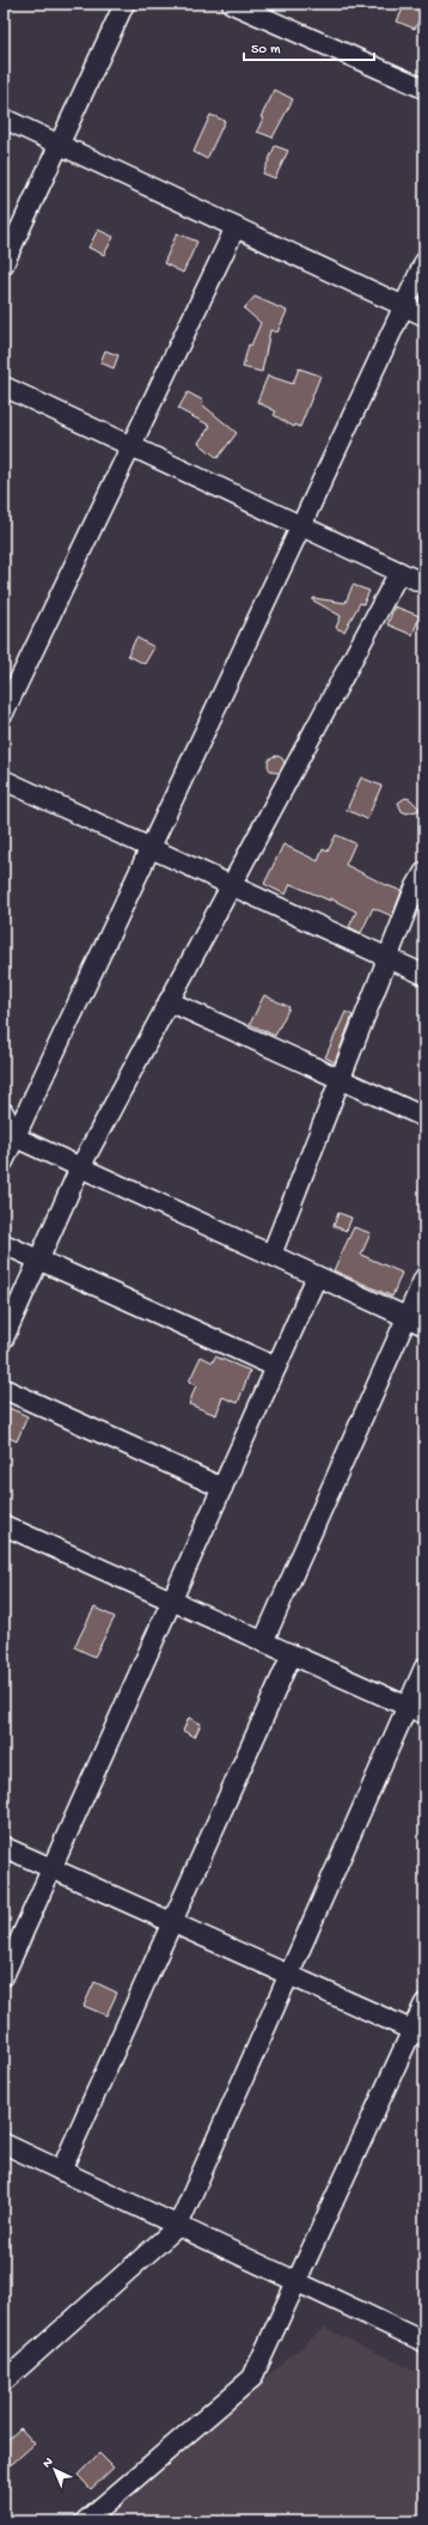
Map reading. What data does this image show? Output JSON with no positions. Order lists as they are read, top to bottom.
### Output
{
  "scale_bar": "50 m",
  "north": "top left"
}
